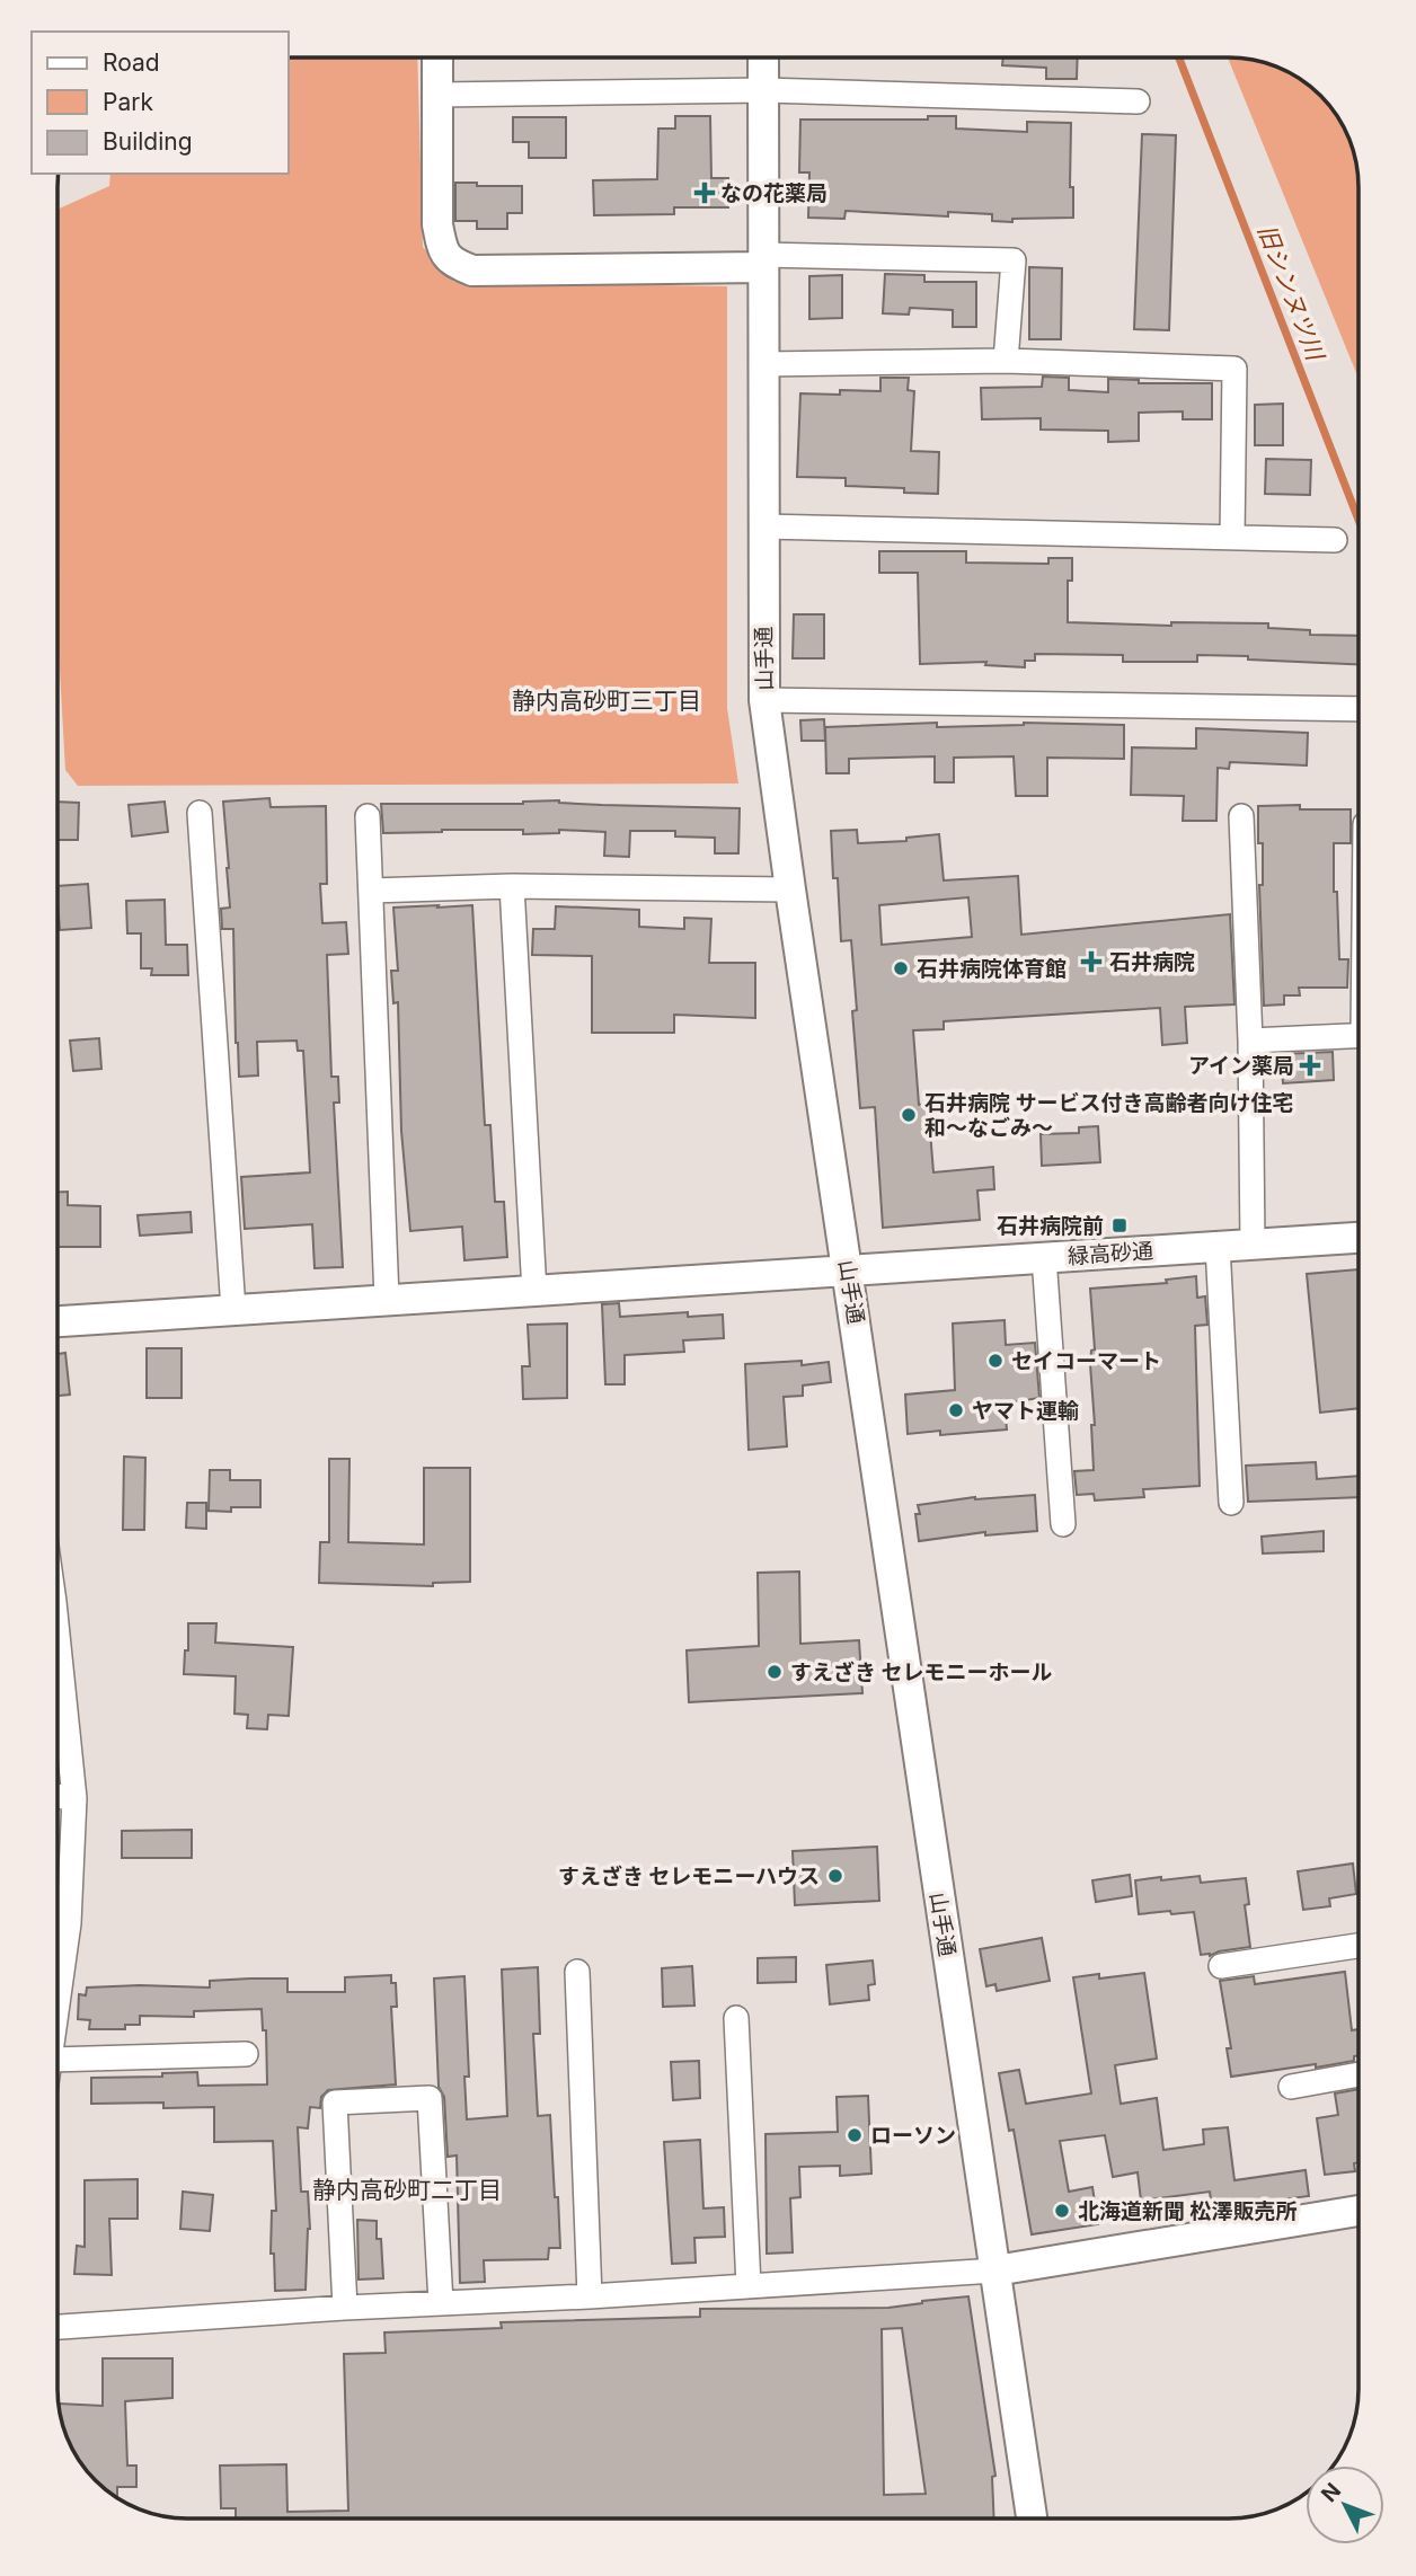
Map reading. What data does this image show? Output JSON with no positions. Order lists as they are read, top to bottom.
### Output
{
  "streets": {
    "street": ["山手通", "緑高砂通"]
  },
  "crossings": [
    ["山手通", "緑高砂通"]
  ],
  "districts": ["静内高砂町三丁目", "静内高砂町二丁目"],
  "water": ["旧シンヌツ川"],
  "places": {
    "health": ["なの花薬局", "石井病院", "アイン薬局"],
    "other": [
      "石井病院体育館",
      "石井病院 サービス付き高齢者向け住宅 和～なごみ～",
      "セイコーマート",
      "ヤマト運輸",
      "すえざき セレモニーホール",
      "すえざき セレモニーハウス",
      "ローソン",
      "北海道新聞 松澤販売所"
    ],
    "transit": ["石井病院前"]
  },
  "legend": ["Road", "Park", "Building"],
  "north": "top left"
}
